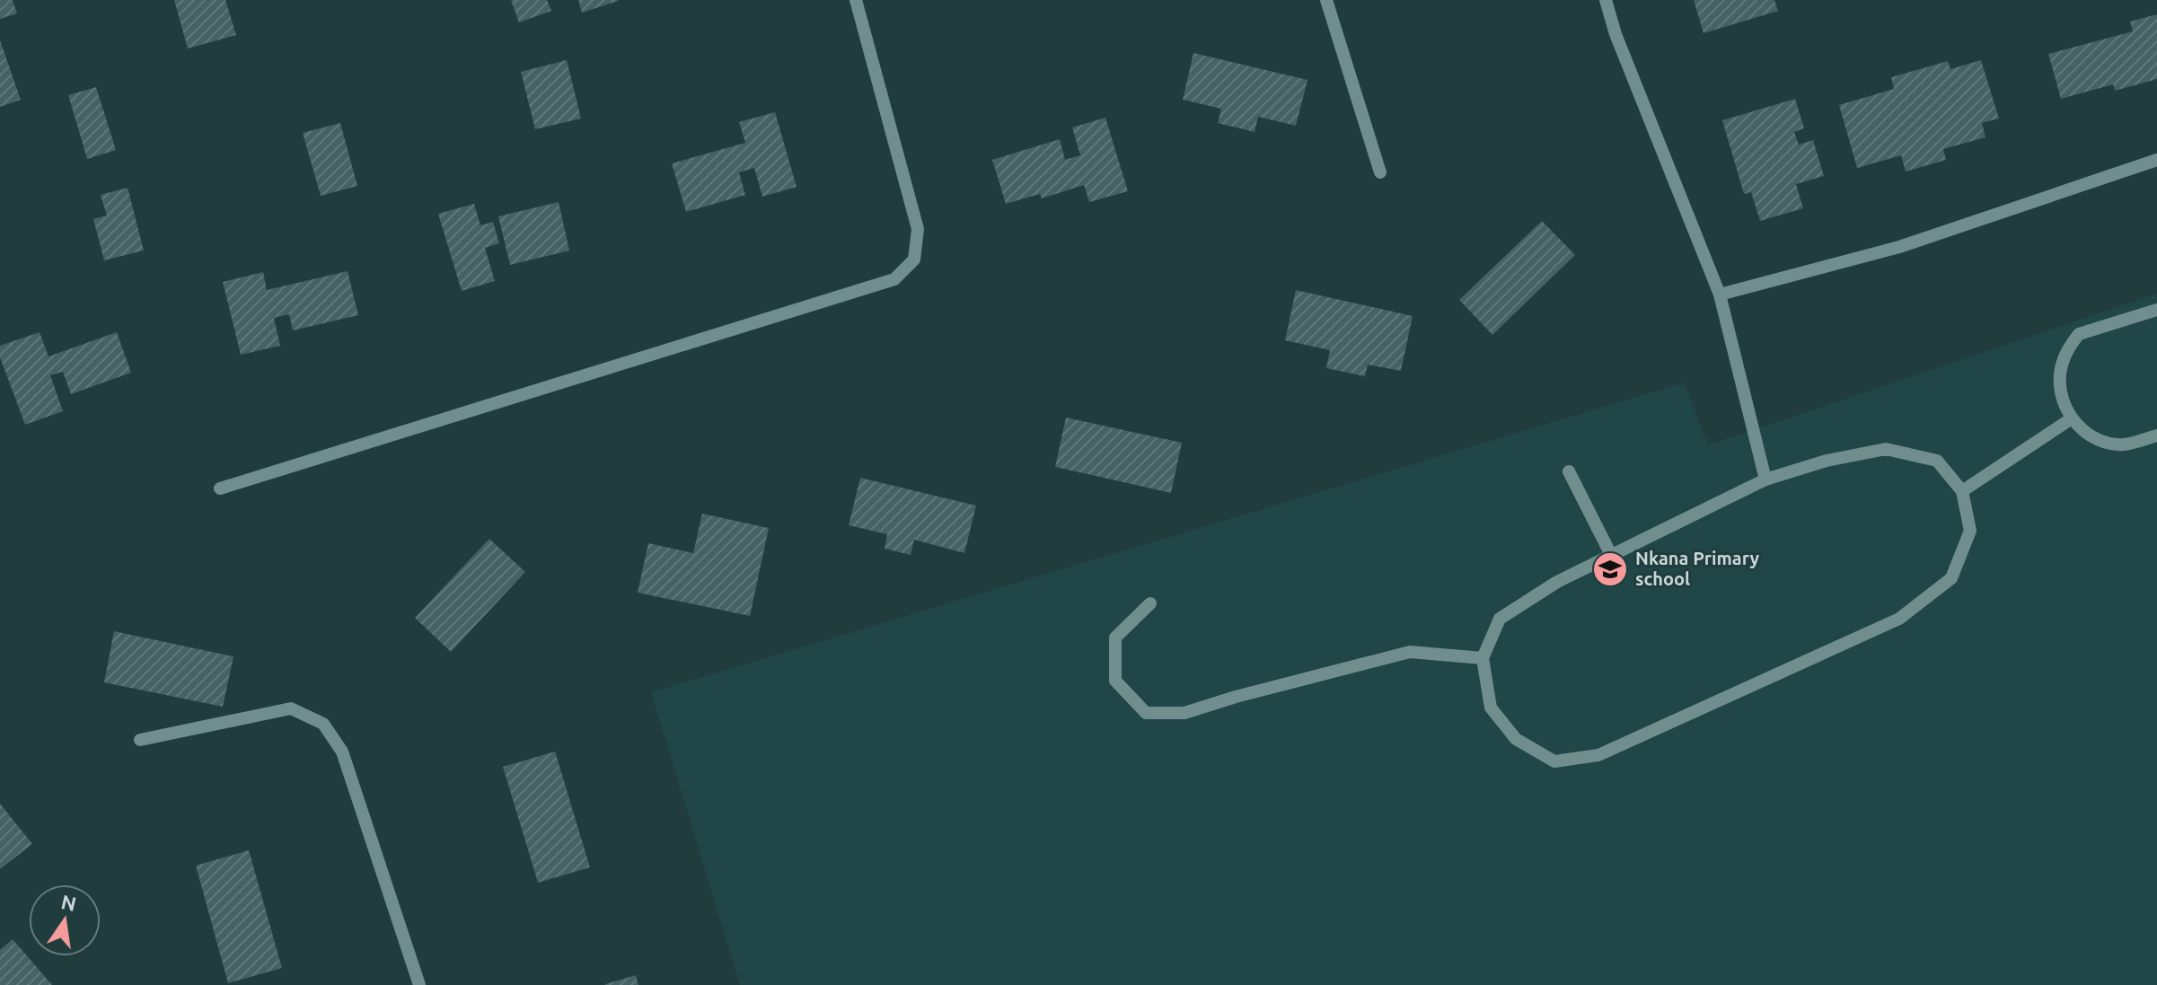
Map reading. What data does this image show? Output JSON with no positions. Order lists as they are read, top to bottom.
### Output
{
  "places": {
    "school or university": ["Nkana Primary school"]
  },
  "north": "top"
}
